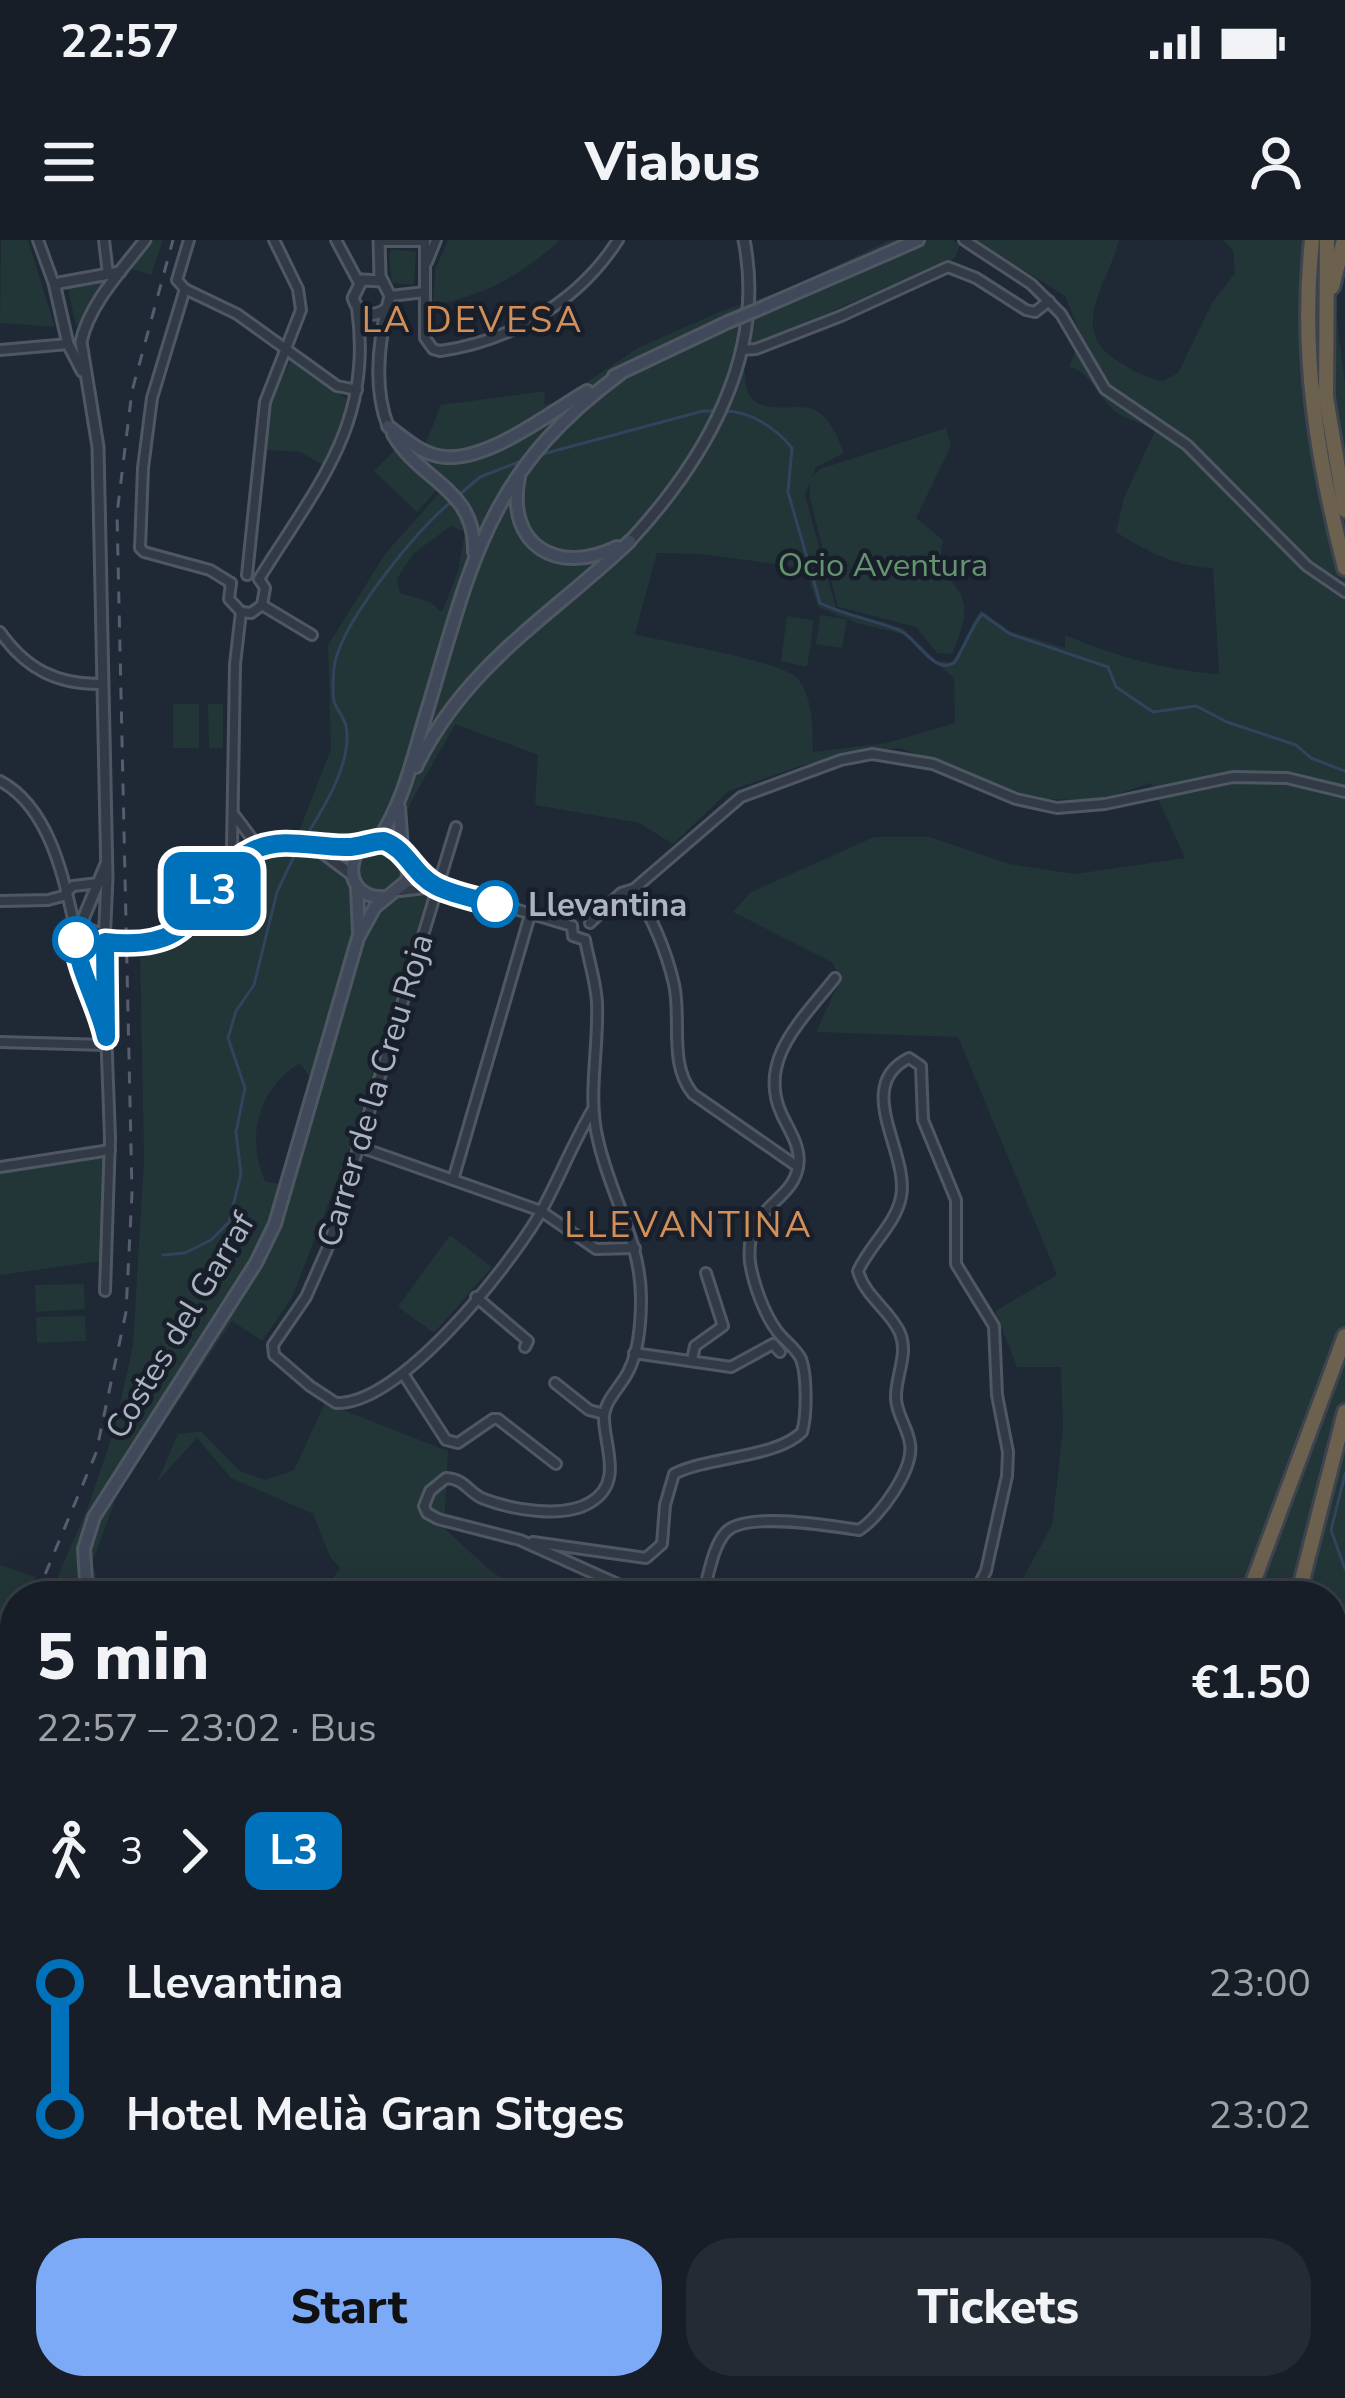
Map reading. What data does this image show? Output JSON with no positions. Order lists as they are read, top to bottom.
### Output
{
  "streets": {
    "main road": ["Costes del Garraf"],
    "street": ["Carrer de la Creu Roja"]
  },
  "districts": ["LA DEVESA", "LLEVANTINA"],
  "parks": ["Ocio Aventura"],
  "places": ["Llevantina"],
  "lines": ["bus line L3"],
  "page": {
    "status": "22:57",
    "header": "Viabus",
    "on_map": "L3",
    "heading": ["5 min", "22:57 – 23:02 · Bus", "€1.50"],
    "legs": ["3", "L3"],
    "list": [
      {
        "name": "Llevantina",
        "value": "23:00"
      },
      {
        "name": "Hotel Melià Gran Sitges",
        "value": "23:02"
      }
    ],
    "buttons": ["Start", "Tickets"]
  }
}
